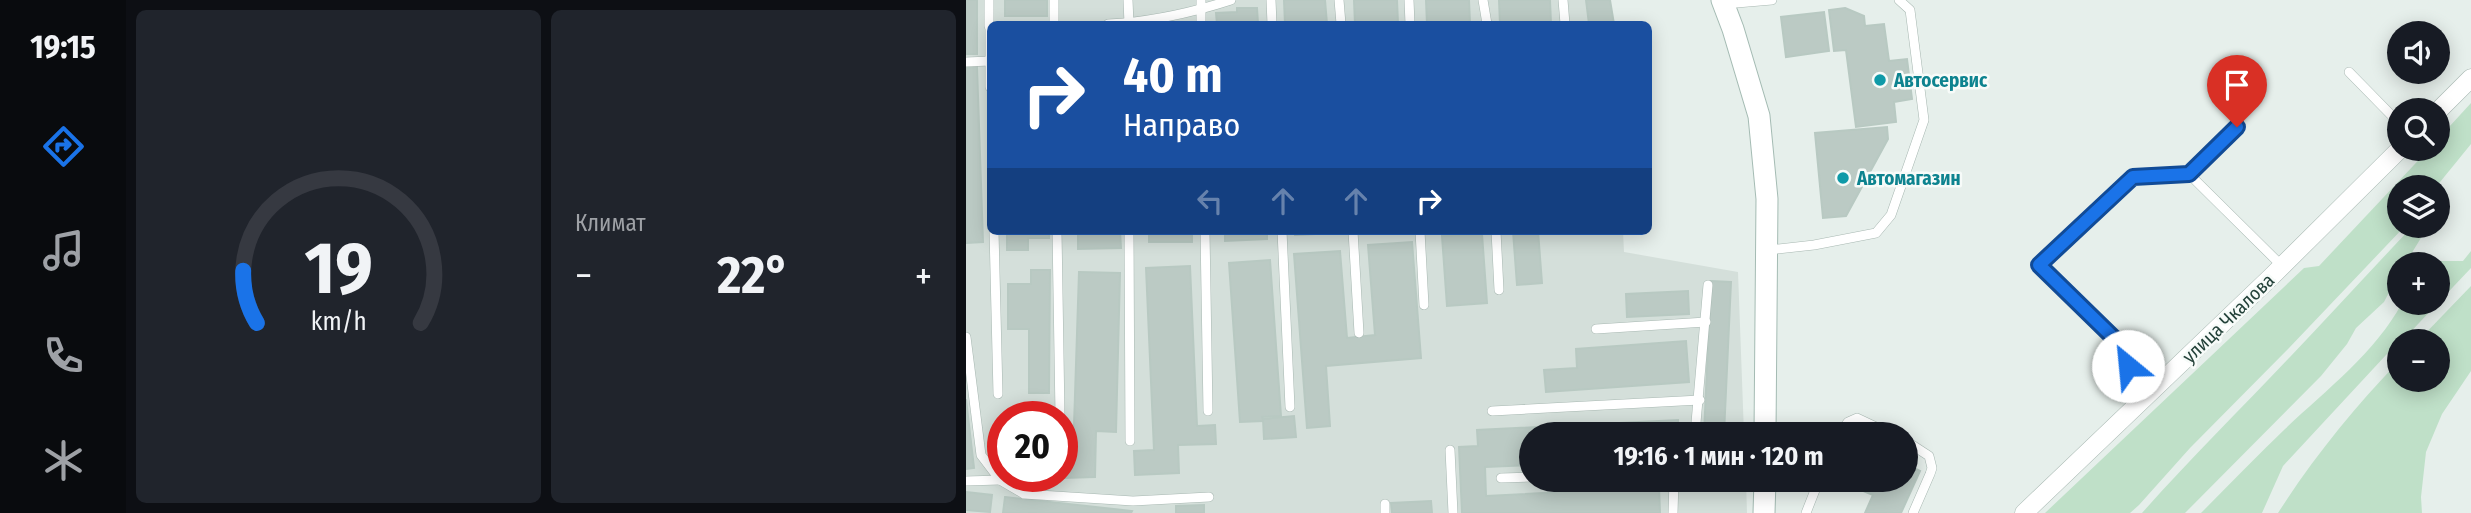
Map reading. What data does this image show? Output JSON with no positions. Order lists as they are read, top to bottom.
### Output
{
  "streets": {
    "street": ["улица Чкалова"]
  },
  "places": ["Автосервис", "Автомагазин"],
  "page": {
    "tabs": "19:15",
    "tile": "Климат",
    "map_buttons": ["+", "−"],
    "turn": ["40 m", "Направо"],
    "heat": ["−", "22°", "+"],
    "limit": "20",
    "trip": "19:16 · 1 мин · 120 m",
    "gauge": ["19", "km/h"]
  }
}
